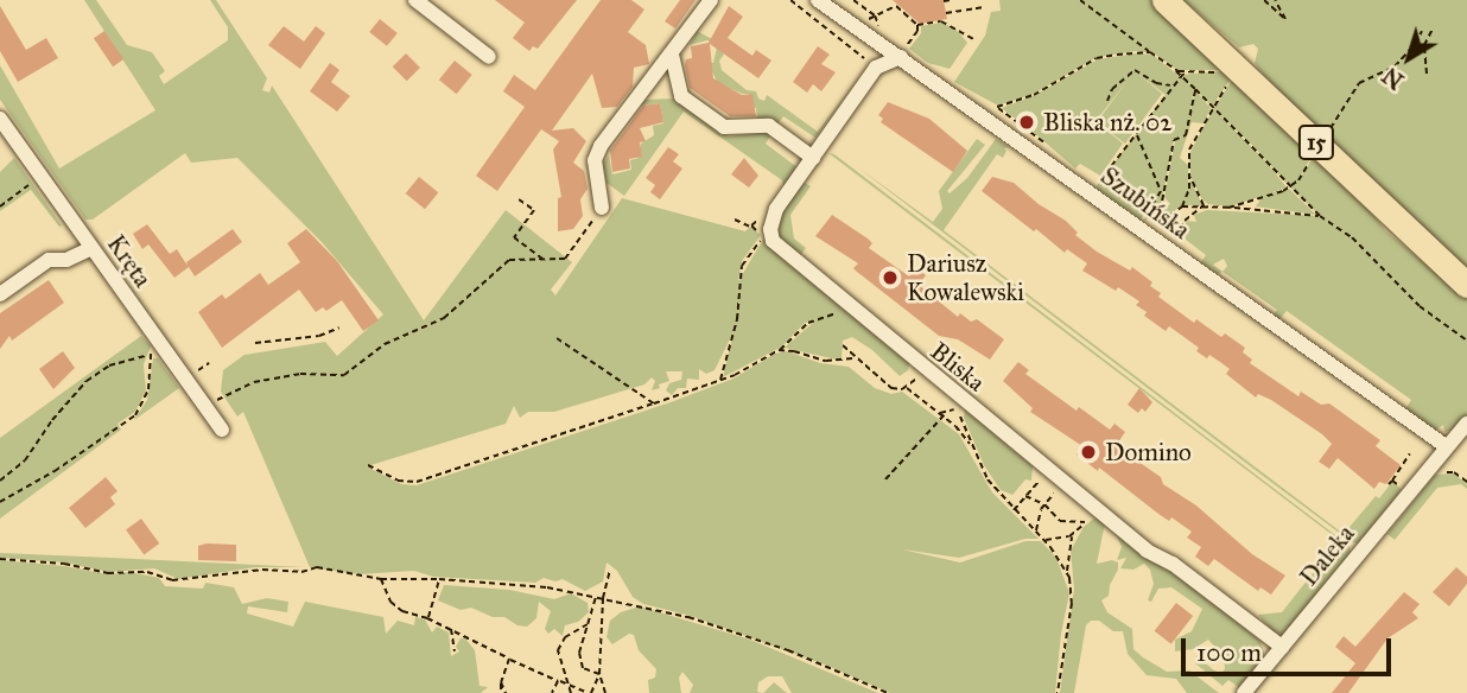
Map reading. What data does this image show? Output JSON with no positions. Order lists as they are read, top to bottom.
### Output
{
  "streets": {
    "main road": ["15"],
    "street": [
      "Szubińska",
      "Kręta",
      "Bliska",
      "Daleka"
    ]
  },
  "crossings": [
    ["Szubińska", "Daleka"],
    ["Bliska", "Daleka"]
  ],
  "places": ["Bliska nż. 02", "Dariusz Kowalewski", "Domino"],
  "scale_bar": "100 m",
  "north": "bottom left"
}
